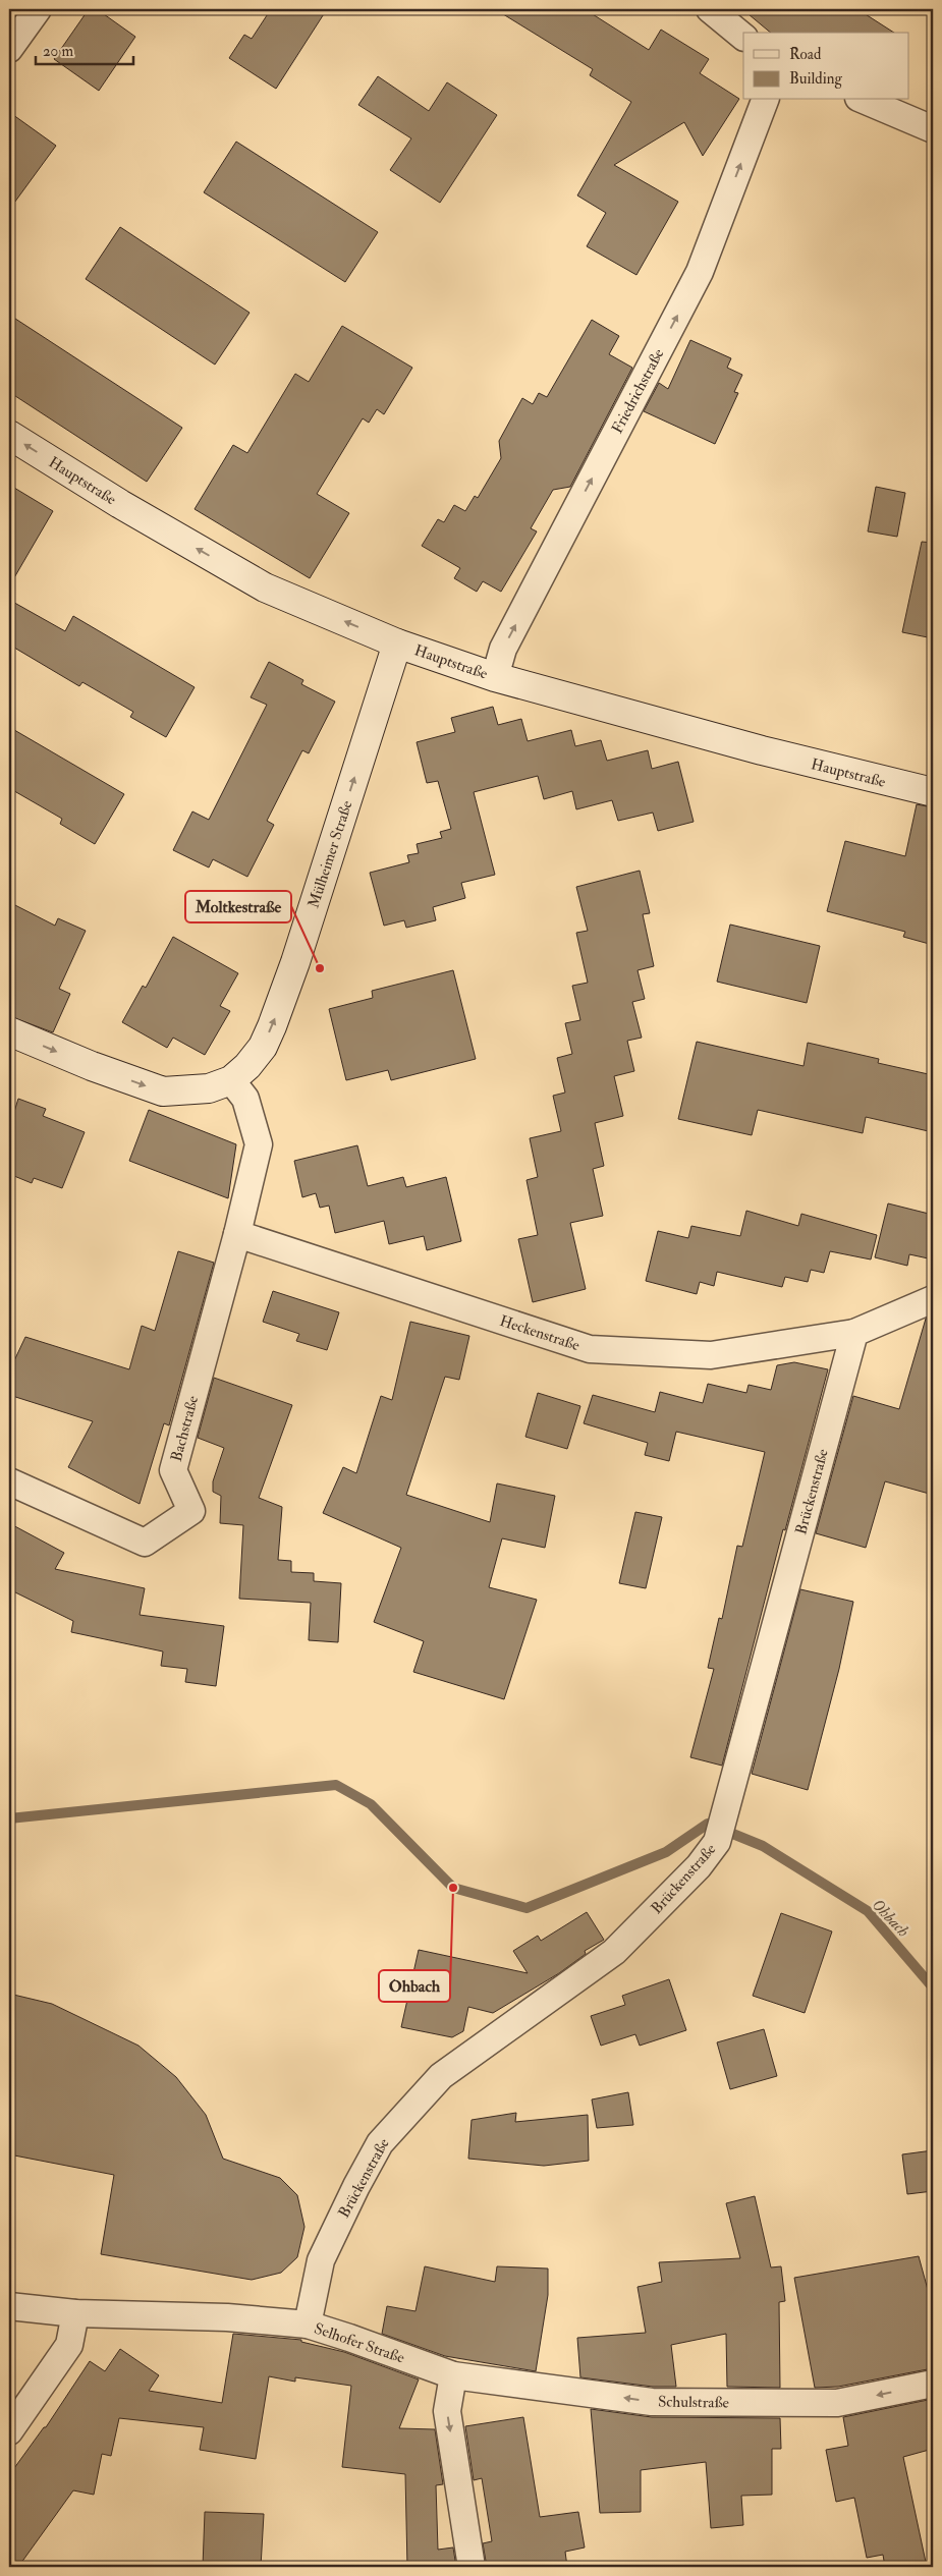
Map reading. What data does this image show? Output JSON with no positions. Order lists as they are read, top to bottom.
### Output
{
  "streets": {
    "main road": ["Hauptstraße", "Mülheimer Straße"],
    "street": [
      "Friedrichstraße",
      "Heckenstraße",
      "Bachstraße",
      "Brückenstraße",
      "Selhofer Straße",
      "Schulstraße"
    ]
  },
  "crossings": [
    ["Friedrichstraße", "Hauptstraße"],
    ["Hauptstraße", "Mülheimer Straße"],
    ["Heckenstraße", "Bachstraße"],
    ["Heckenstraße", "Brückenstraße"],
    ["Brückenstraße", "Selhofer Straße"],
    ["Selhofer Straße", "Schulstraße"]
  ],
  "one_way": ["Friedrichstraße", "Hauptstraße", "Schulstraße"],
  "water": ["Ohbach"],
  "places": ["Moltkestraße", "Ohbach"],
  "legend": ["Road", "Building"],
  "scale_bar": "20 m"
}
